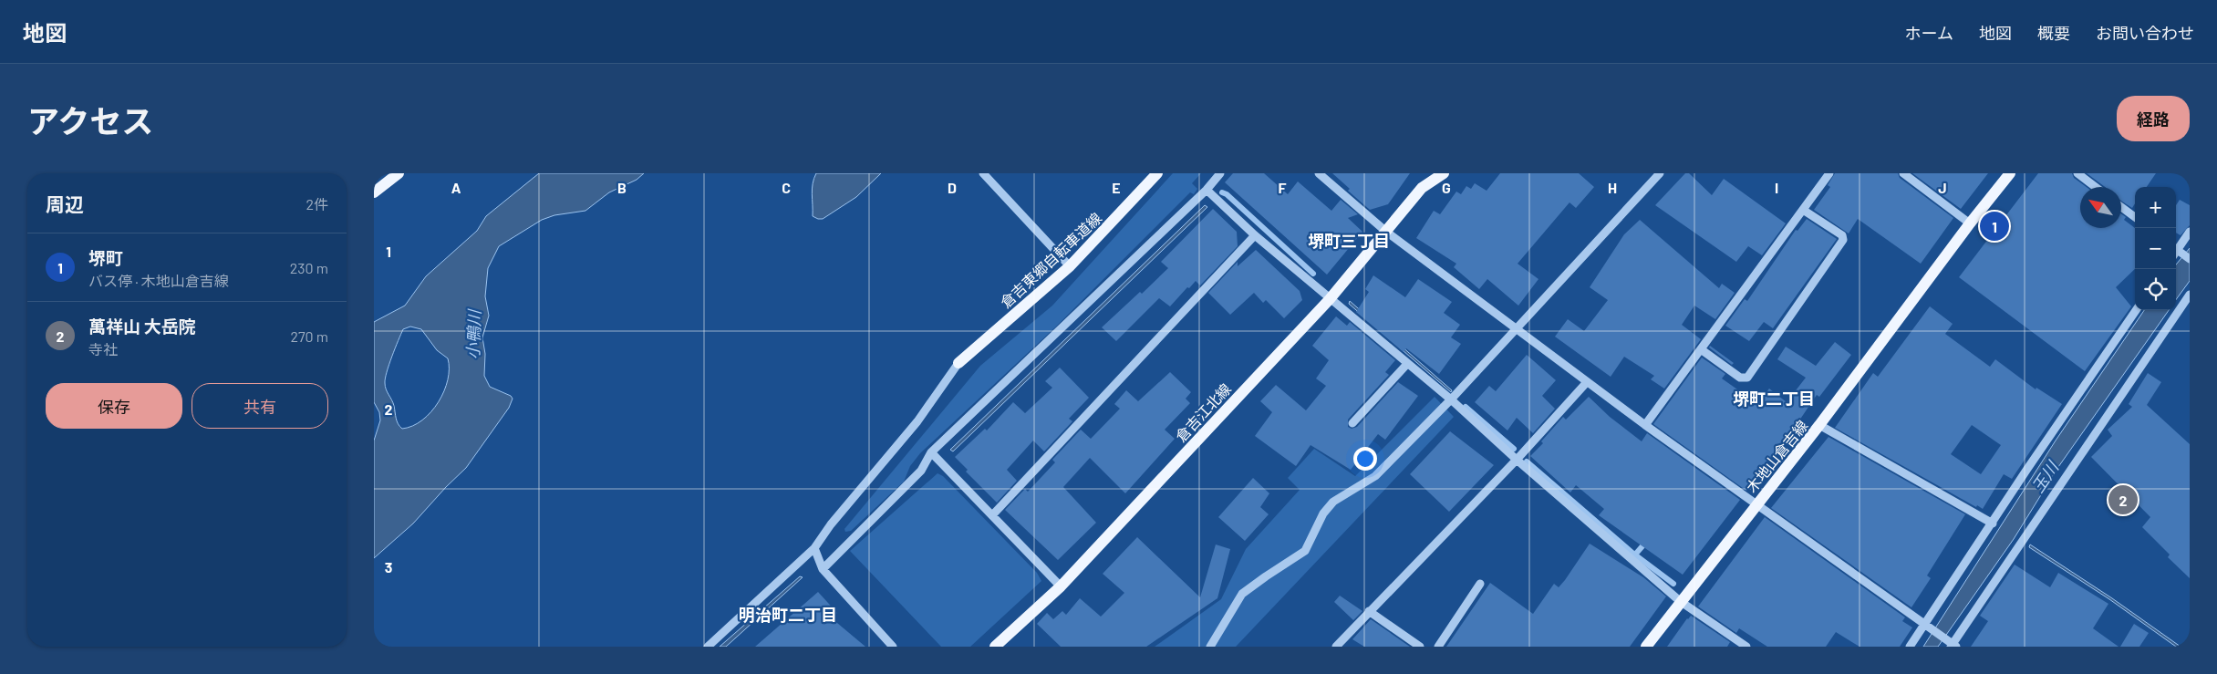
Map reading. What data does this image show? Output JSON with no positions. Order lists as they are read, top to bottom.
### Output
{
  "streets": {
    "main road": ["倉吉東郷自転車道線", "倉吉江北線", "木地山倉吉線"]
  },
  "districts": ["堺町三丁目", "堺町二丁目", "明治町二丁目"],
  "water": ["小鴨川", "玉川"],
  "north": "top left",
  "page": {
    "header": "地図",
    "nav": [
      "ホーム",
      "地図",
      "概要",
      "お問い合わせ"
    ],
    "title": "アクセス",
    "buttons": [
      "経路",
      ["保存", "共有"]
    ],
    "heading": ["周辺", "2件"],
    "map_buttons": ["+", "−"],
    "pins": ["1", "2"],
    "list": [
      {
        "mark": "1",
        "name": "堺町",
        "note": "バス停 · 木地山倉吉線",
        "value": "230 m"
      },
      {
        "mark": "2",
        "name": "萬祥山 大岳院",
        "note": "寺社",
        "value": "270 m"
      }
    ]
  },
  "grid": {
    "columns": [
      "A",
      "B",
      "C",
      "D",
      "E",
      "F",
      "G",
      "H",
      "I",
      "J"
    ],
    "rows": ["1", "2", "3"]
  }
}
